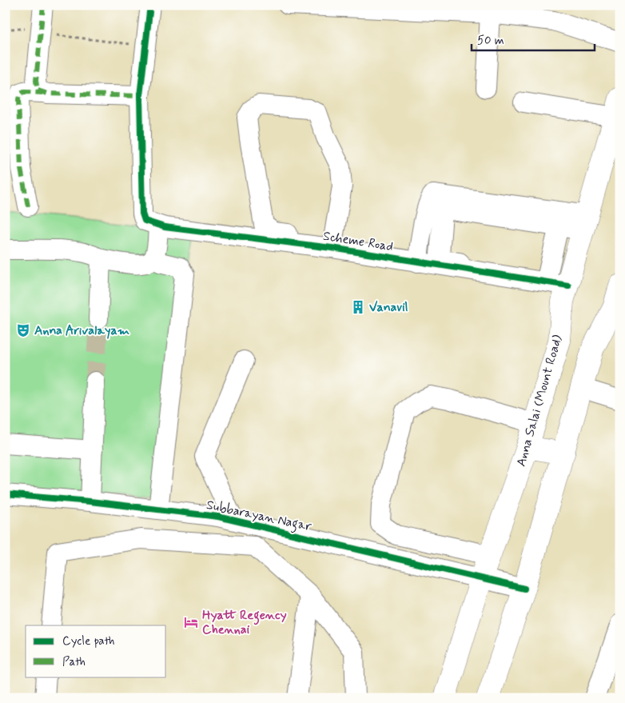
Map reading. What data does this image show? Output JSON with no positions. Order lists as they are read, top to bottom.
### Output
{
  "streets": {
    "main road": ["Anna Salai (Mount Road)"],
    "street": ["Scheme Road", "Subbarayan Nagar"]
  },
  "crossings": [
    ["Scheme Road", "Anna Salai (Mount Road)"],
    ["Anna Salai (Mount Road)", "Subbarayan Nagar"]
  ],
  "places": {
    "building": ["Vanavil"],
    "theatre": ["Anna Arivalayam"],
    "hotel": ["Hyatt Regency Chennai"]
  },
  "legend": ["Cycle path", "Path"],
  "scale_bar": "50 m"
}
